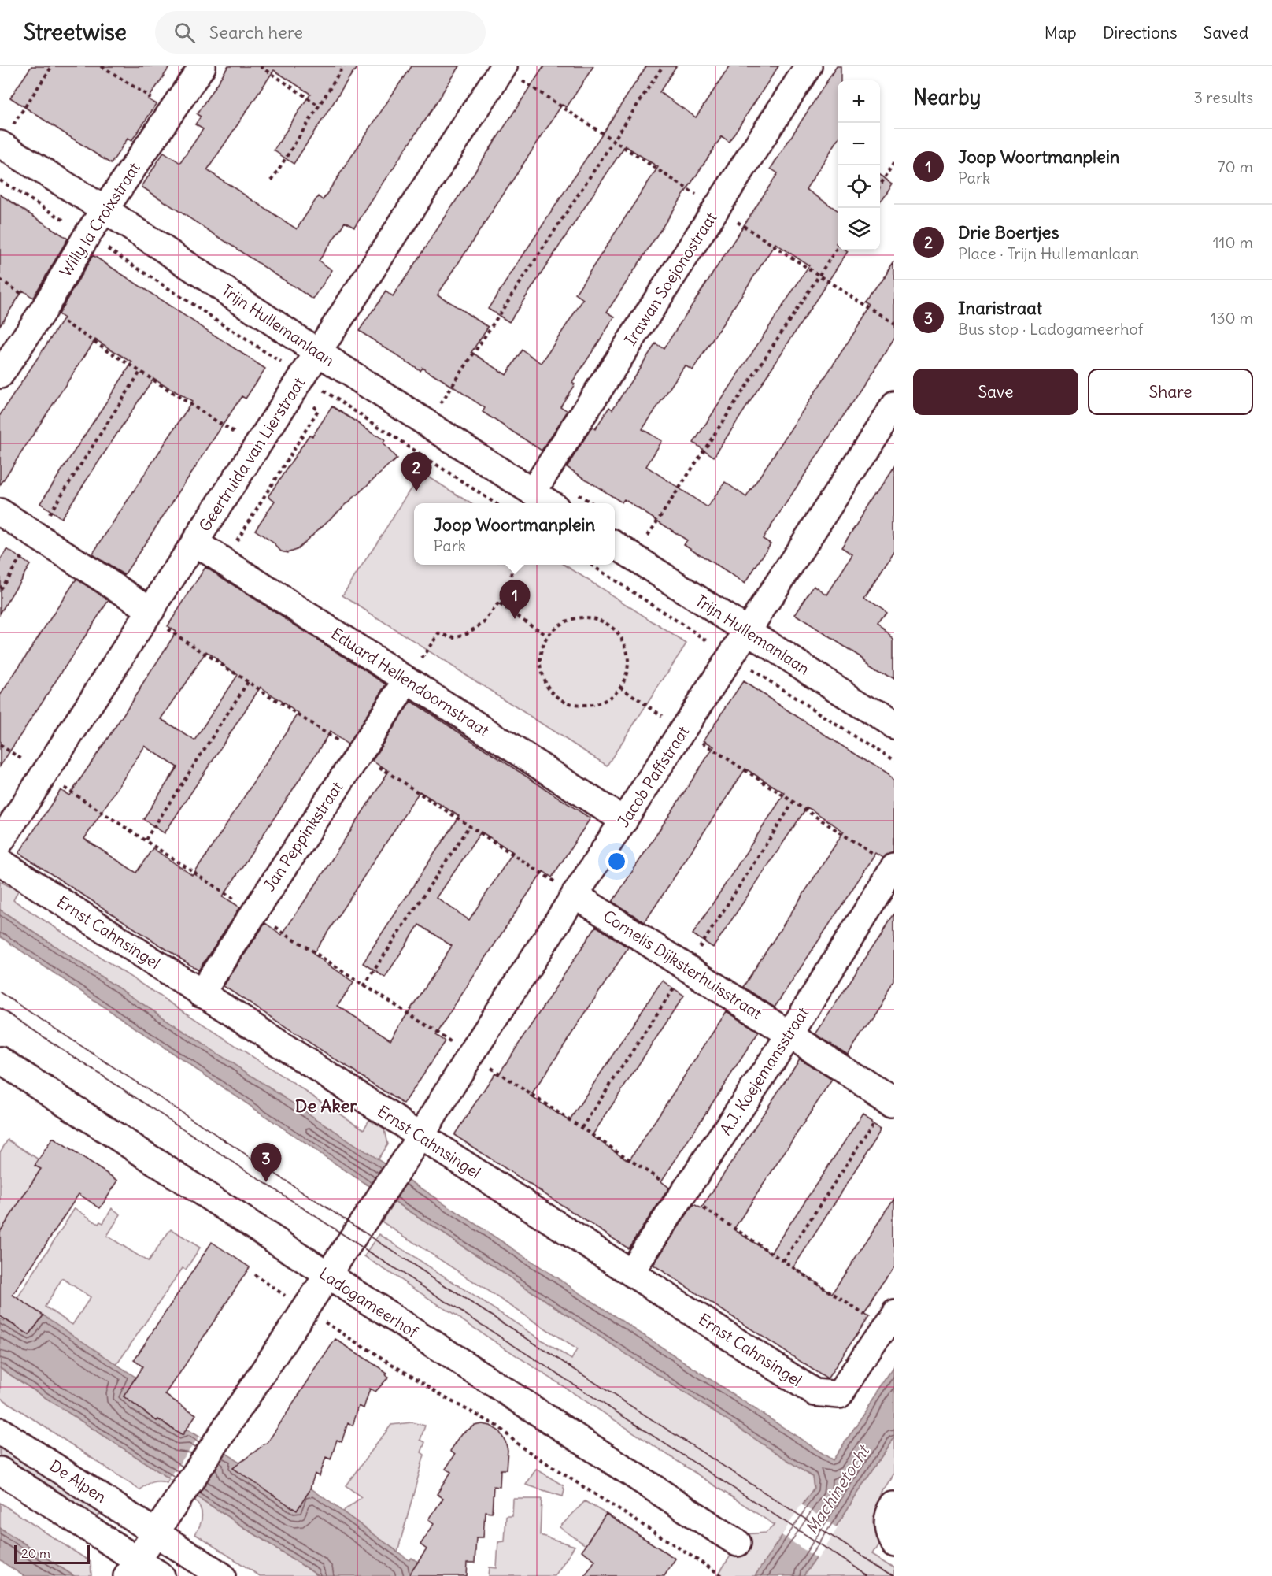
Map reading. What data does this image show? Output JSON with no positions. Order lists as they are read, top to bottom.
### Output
{
  "streets": {
    "street": [
      "Willy la Croixstraat",
      "Irawan Soejonostraat",
      "Trijn Hullemanlaan",
      "Geertruida van Lierstraat",
      "Eduard Hellendoornstraat",
      "Jacob Paffstraat",
      "Jan Peppinkstraat",
      "Ernst Cahnsingel",
      "Cornelis Dijksterhuisstraat",
      "A.J. Koejemansstraat",
      "Ladogameerhof",
      "De Alpen"
    ]
  },
  "crossings": [
    ["Willy la Croixstraat", "Trijn Hullemanlaan"],
    ["Irawan Soejonostraat", "Trijn Hullemanlaan"],
    ["Trijn Hullemanlaan", "Geertruida van Lierstraat"],
    ["Trijn Hullemanlaan", "Jacob Paffstraat"],
    ["Geertruida van Lierstraat", "Eduard Hellendoornstraat"],
    ["Eduard Hellendoornstraat", "Jacob Paffstraat"],
    ["Eduard Hellendoornstraat", "Jan Peppinkstraat"],
    ["Jacob Paffstraat", "Ernst Cahnsingel"],
    ["Jacob Paffstraat", "Cornelis Dijksterhuisstraat"],
    ["Jacob Paffstraat", "Ladogameerhof"],
    ["Jacob Paffstraat", "De Alpen"],
    ["Jan Peppinkstraat", "Ernst Cahnsingel"],
    ["Ernst Cahnsingel", "A.J. Koejemansstraat"],
    ["Cornelis Dijksterhuisstraat", "A.J. Koejemansstraat"]
  ],
  "districts": ["De Aker"],
  "water": ["Machinetocht"],
  "scale_bar": "20 m",
  "page": {
    "header": "Streetwise",
    "search": "Search here",
    "nav": ["Map", "Directions", "Saved"],
    "heading": ["Nearby", "3 results"],
    "map_buttons": ["+", "−"],
    "list": [
      {
        "mark": "1",
        "name": "Joop Woortmanplein",
        "note": "Park",
        "value": "70 m"
      },
      {
        "mark": "2",
        "name": "Drie Boertjes",
        "note": "Place · Trijn Hullemanlaan",
        "value": "110 m"
      },
      {
        "mark": "3",
        "name": "Inaristraat",
        "note": "Bus stop · Ladogameerhof",
        "value": "130 m"
      }
    ],
    "buttons": ["Save", "Share"],
    "pins": ["2", "1", "3"],
    "popup": ["Joop Woortmanplein", "Park"],
    "scale": "20 m"
  }
}
